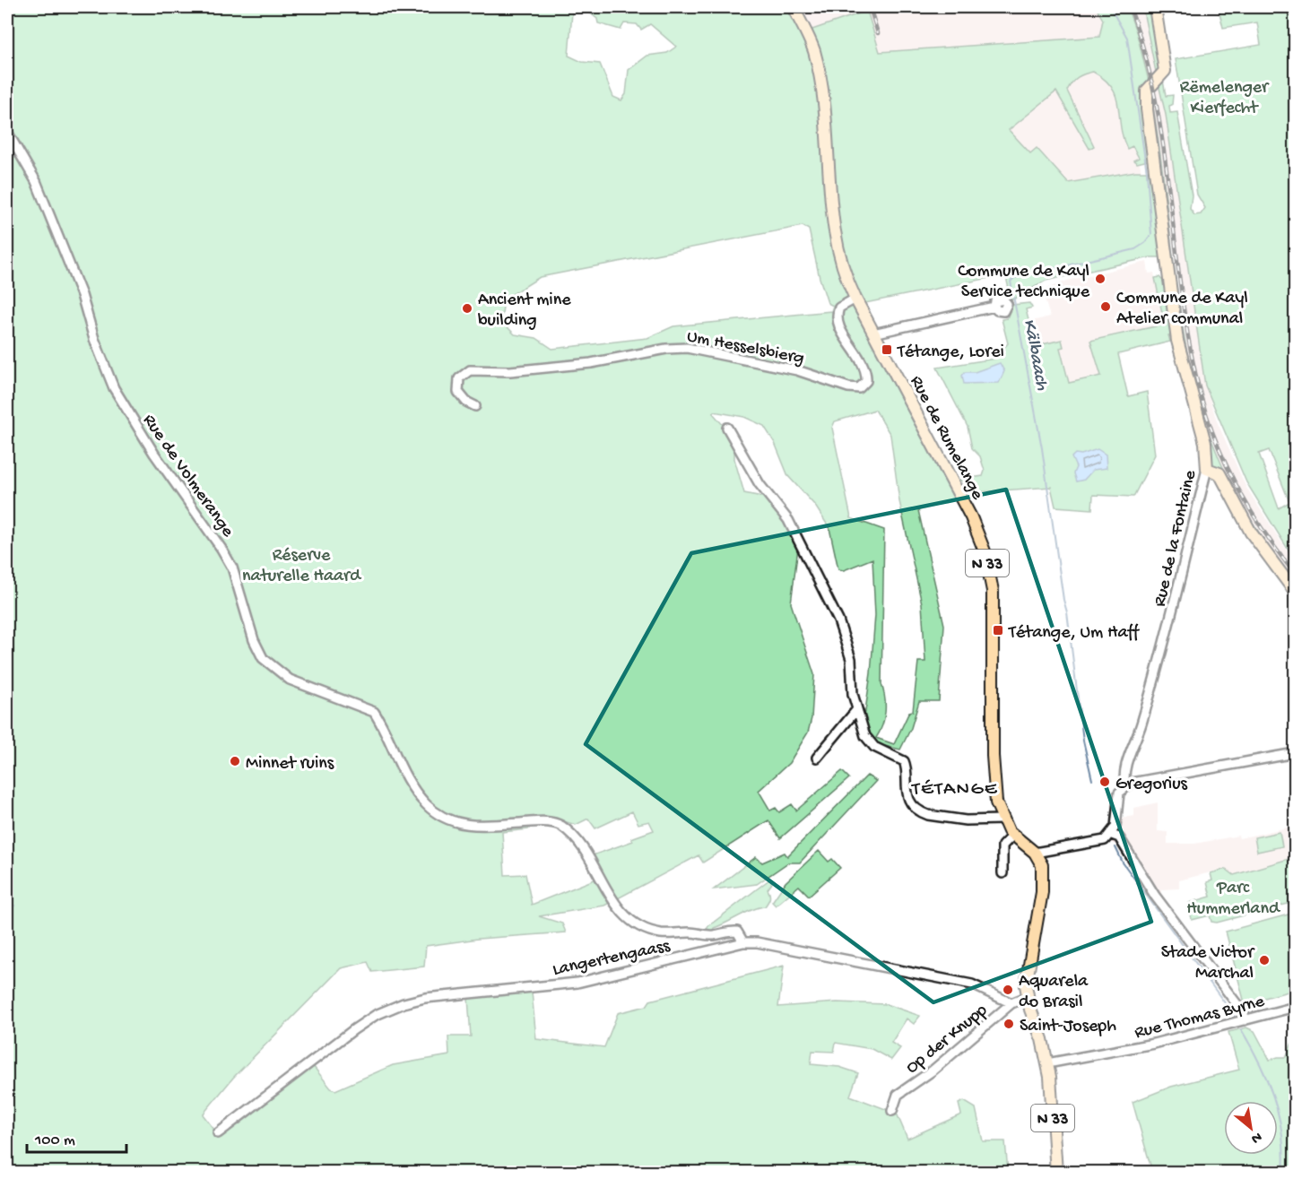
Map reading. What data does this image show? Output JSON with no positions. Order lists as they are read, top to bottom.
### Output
{
  "streets": {
    "main road": ["Rue de Rumelange", "Rue de la Fontaine", "N 33"],
    "street": [
      "Um Hesselsbierg",
      "Rue de Volmerange",
      "Langertengaass",
      "Rue Thomas Byrne",
      "Op der Knupp"
    ]
  },
  "crossings": [
    ["Um Hesselsbierg", "Rue de Rumelange"],
    ["Rue de Rumelange", "N 33"],
    ["Rue de Volmerange", "Langertengaass"],
    ["N 33", "Rue Thomas Byrne"],
    ["N 33", "Op der Knupp"],
    ["Langertengaass", "Op der Knupp"]
  ],
  "districts": ["TÉTANGE"],
  "water": ["Kälbaach"],
  "parks": ["Rëmelenger Kierfecht", "Réserve naturelle Haard", "Parc Hummerland"],
  "places": {
    "other": [
      "Commune de Kayl Service technique",
      "Commune de Kayl Atelier communal",
      "Ancient mine building",
      "Minnet ruins",
      "Gregorius",
      "Stade Victor Marchal",
      "Aquarela do Brasil",
      "Saint-Joseph"
    ],
    "transit": ["Tétange, Lorei", "Tétange, Um Haff"]
  },
  "scale_bar": "100 m",
  "north": "bottom right"
}
